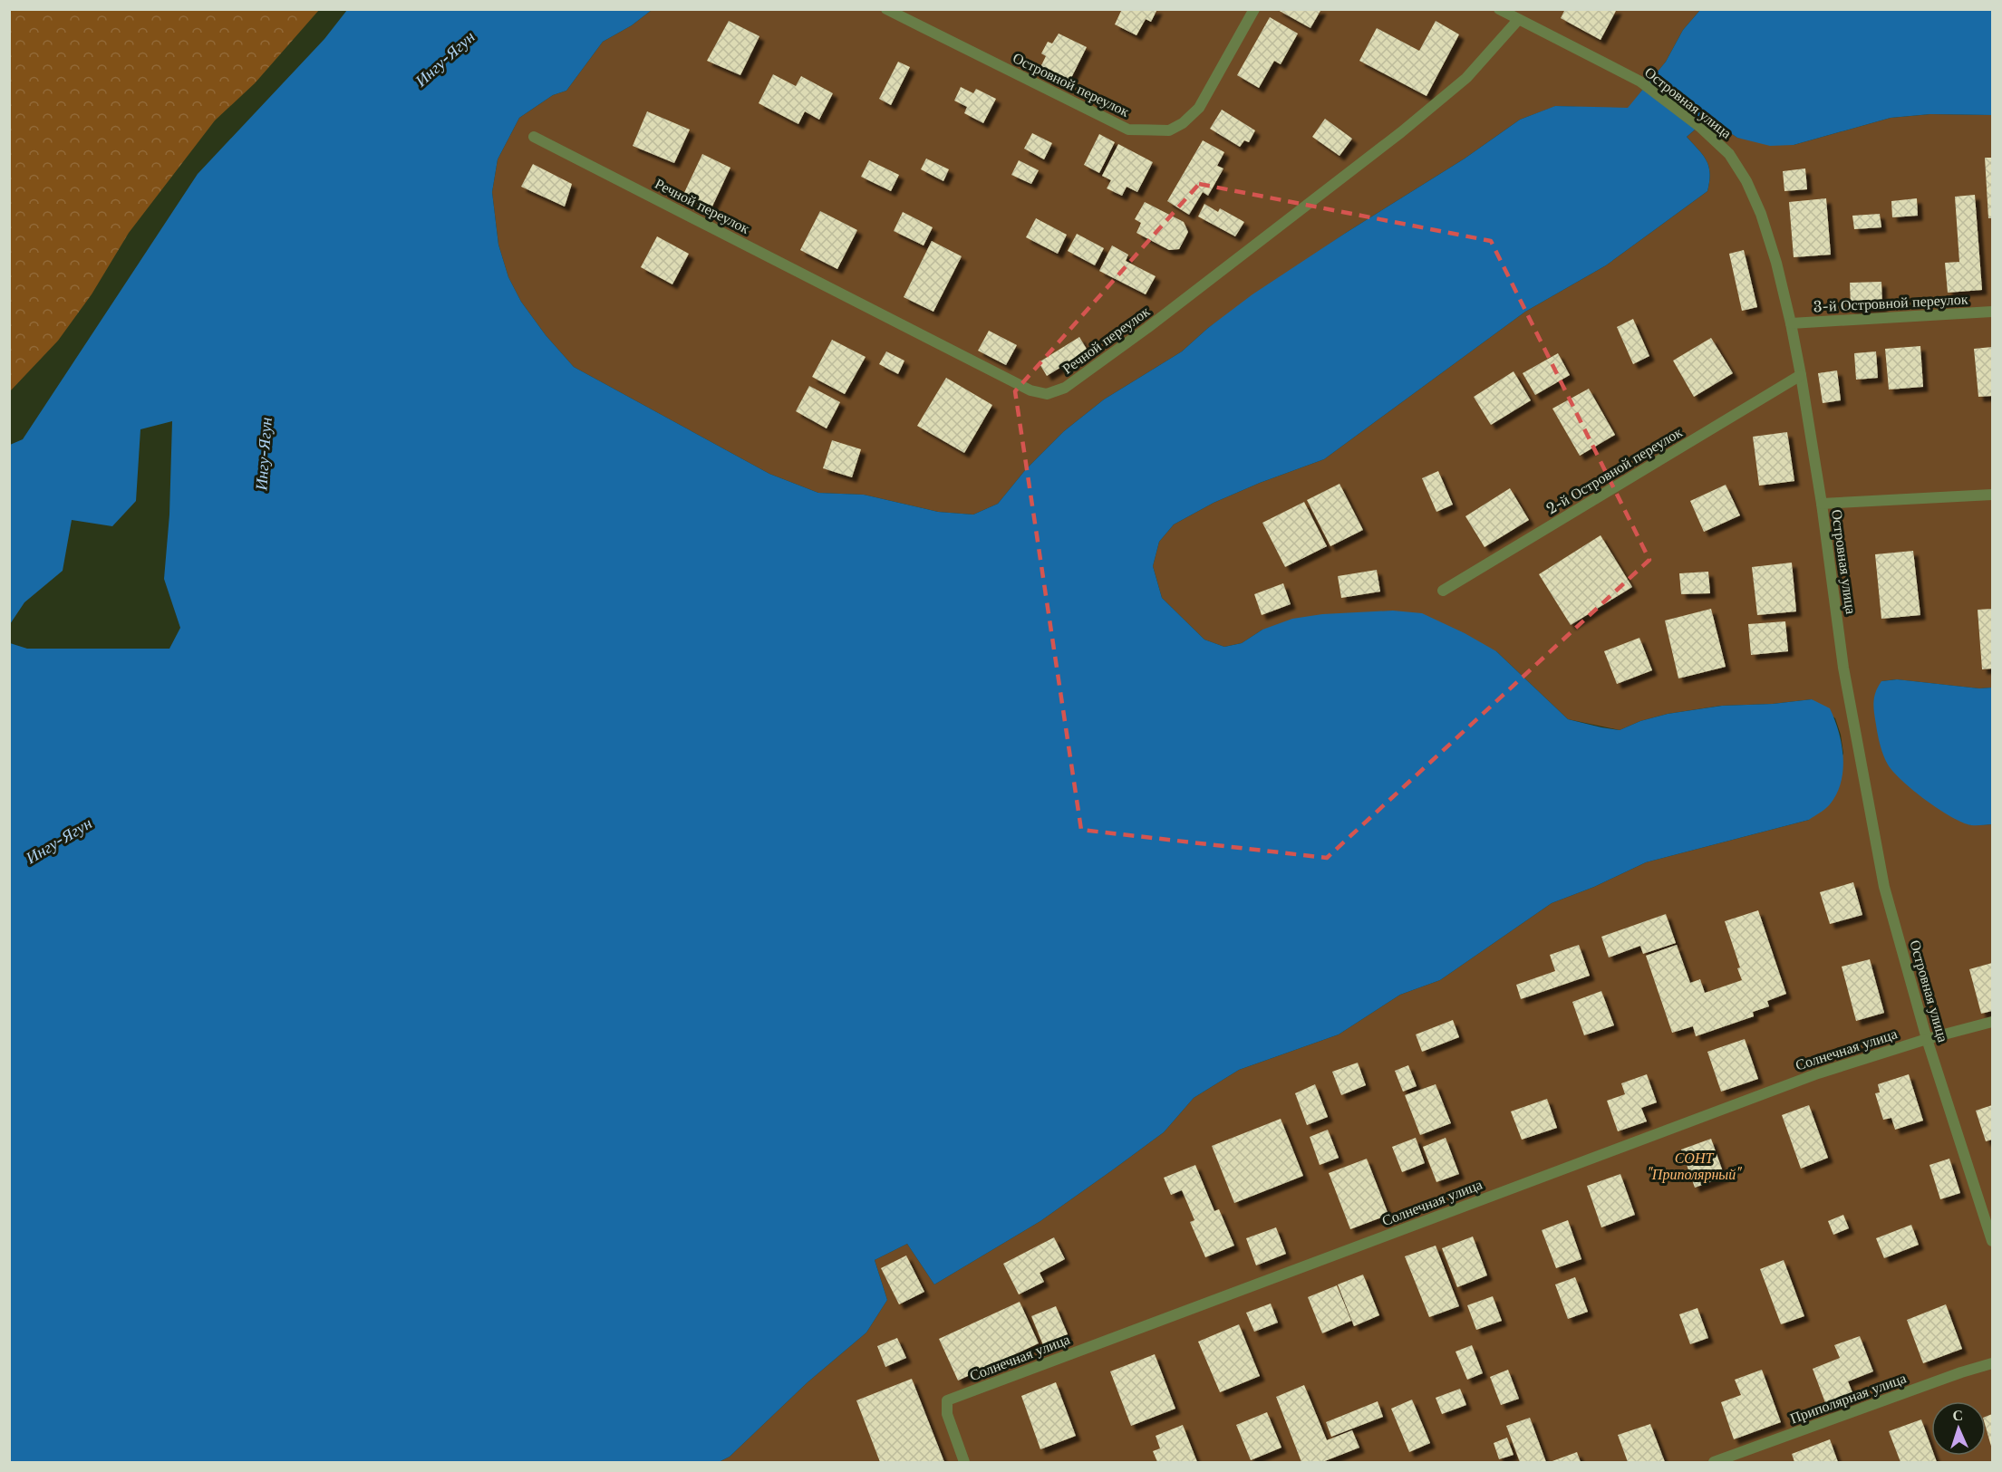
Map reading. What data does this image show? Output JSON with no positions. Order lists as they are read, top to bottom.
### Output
{
  "streets": {
    "lane": [
      "Островной переулок",
      "Островная улица",
      "Речной переулок",
      "3-й Островной переулок",
      "2-й Островной переулок",
      "Солнечная улица",
      "Приполярная улица"
    ]
  },
  "crossings": [
    ["Островная улица", "Речной переулок"],
    ["Островная улица", "3-й Островной переулок"],
    ["Островная улица", "2-й Островной переулок"],
    ["Островная улица", "Солнечная улица"]
  ],
  "water": ["Ингу-Ягун"],
  "parks": ["СОНТ \"Приполярный\""],
  "north": "top"
}
